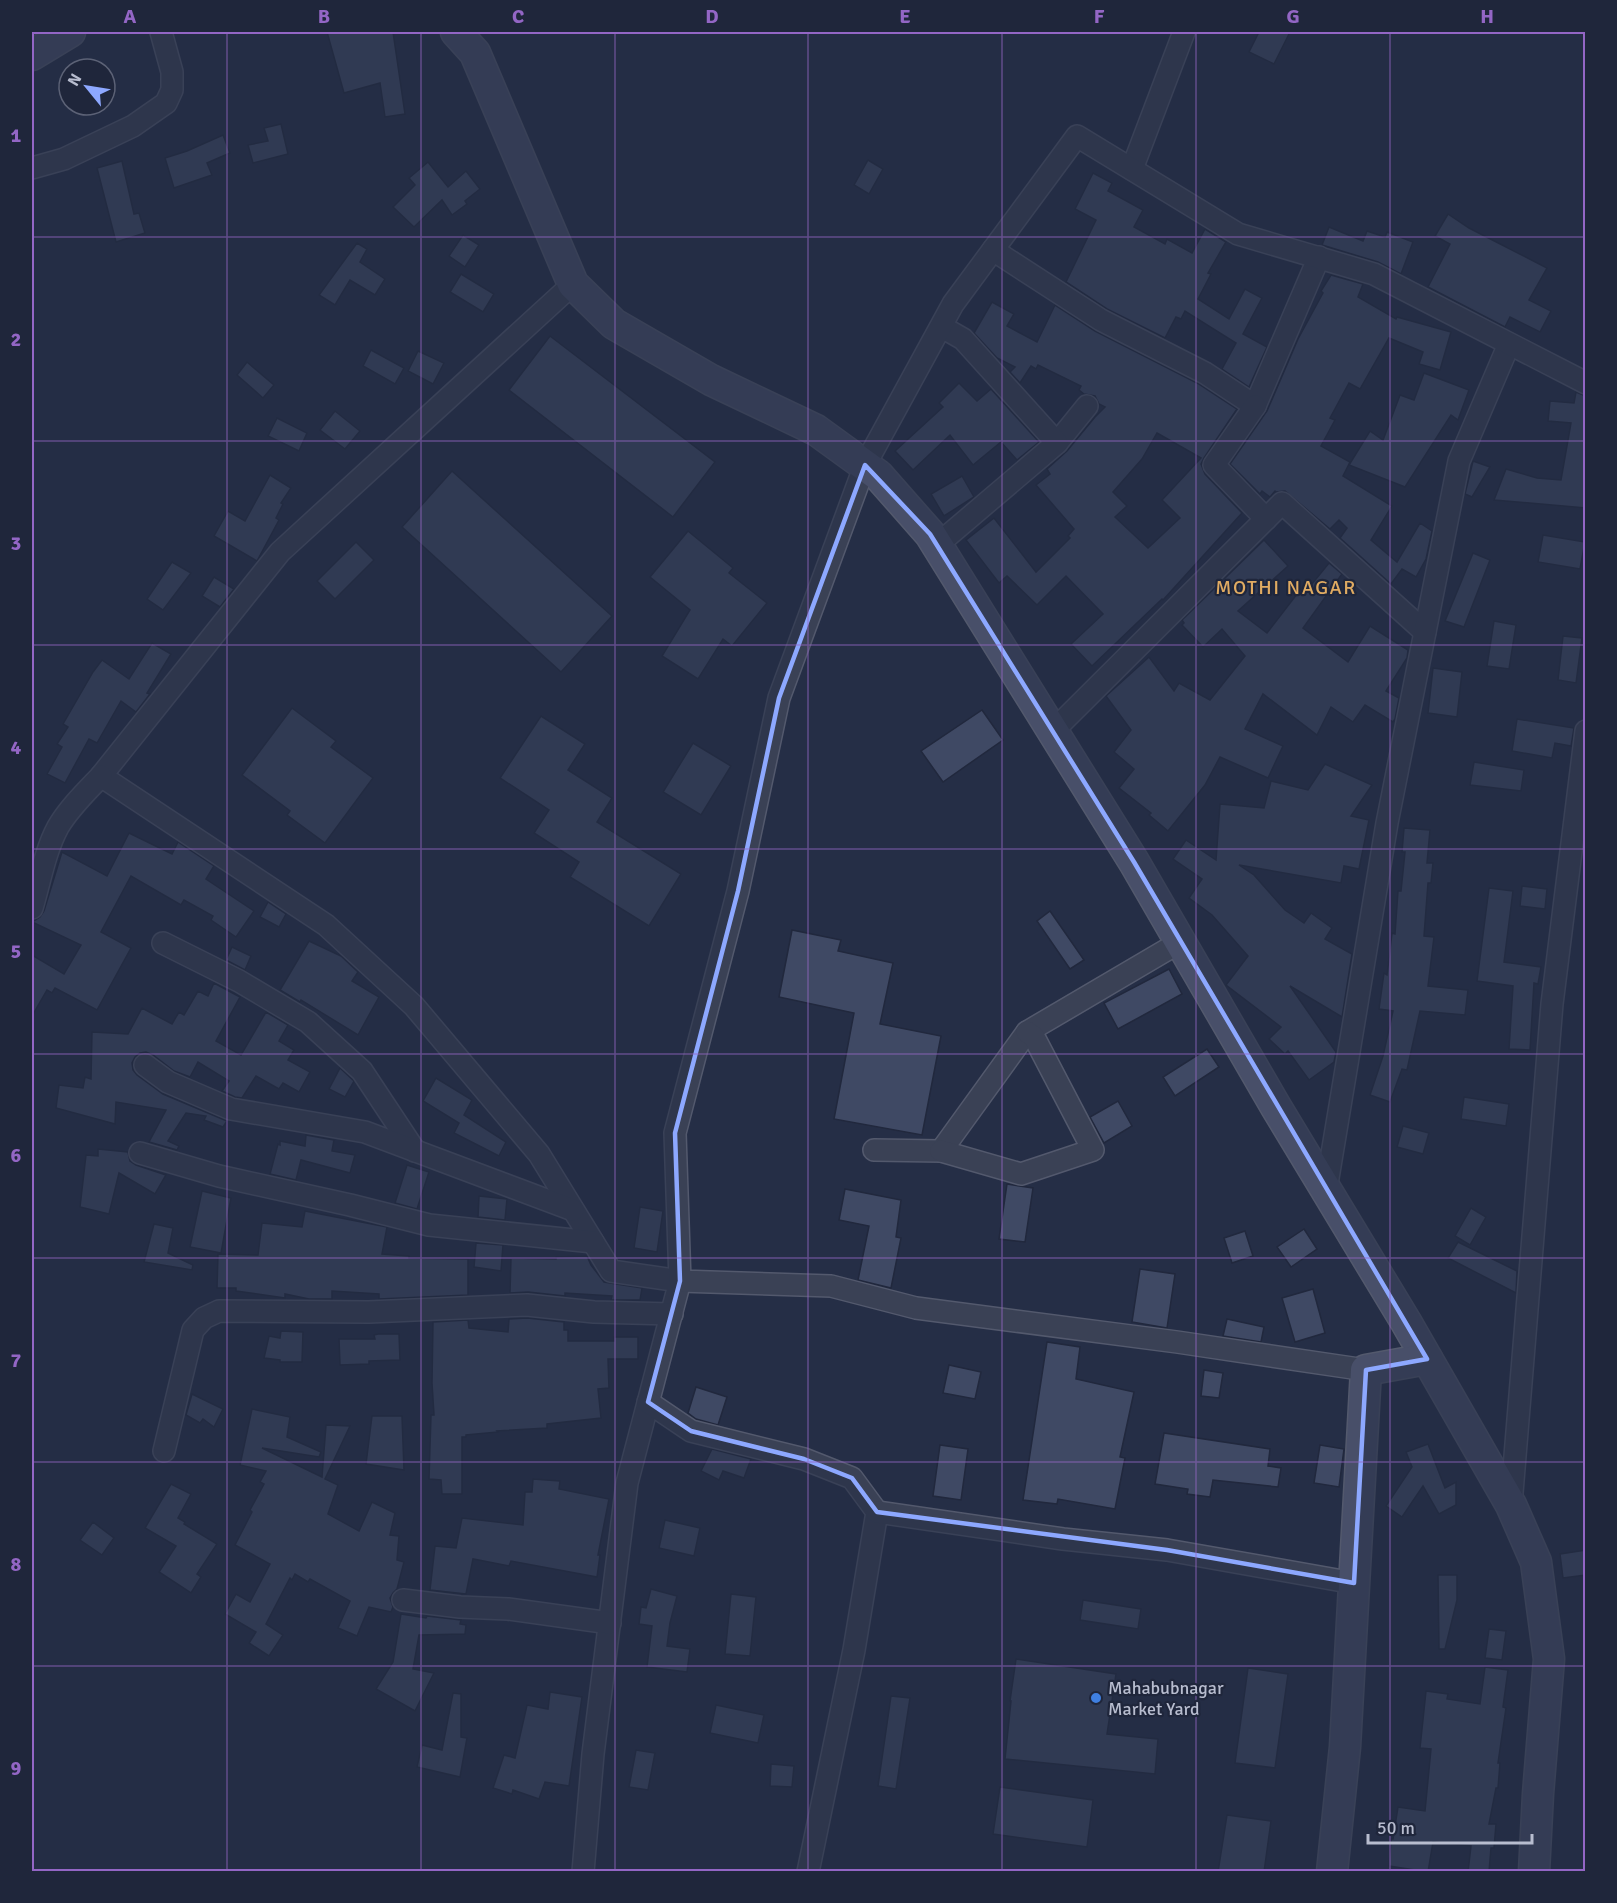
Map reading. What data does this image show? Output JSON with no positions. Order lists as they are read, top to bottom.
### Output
{
  "districts": ["MOTHI NAGAR"],
  "places": ["Mahabubnagar Market Yard"],
  "scale_bar": "50 m",
  "north": "top left",
  "grid": {
    "columns": [
      "A",
      "B",
      "C",
      "D",
      "E",
      "F",
      "G",
      "H"
    ],
    "rows": [
      "1",
      "2",
      "3",
      "4",
      "5",
      "6",
      "7",
      "8",
      "9"
    ]
  }
}
